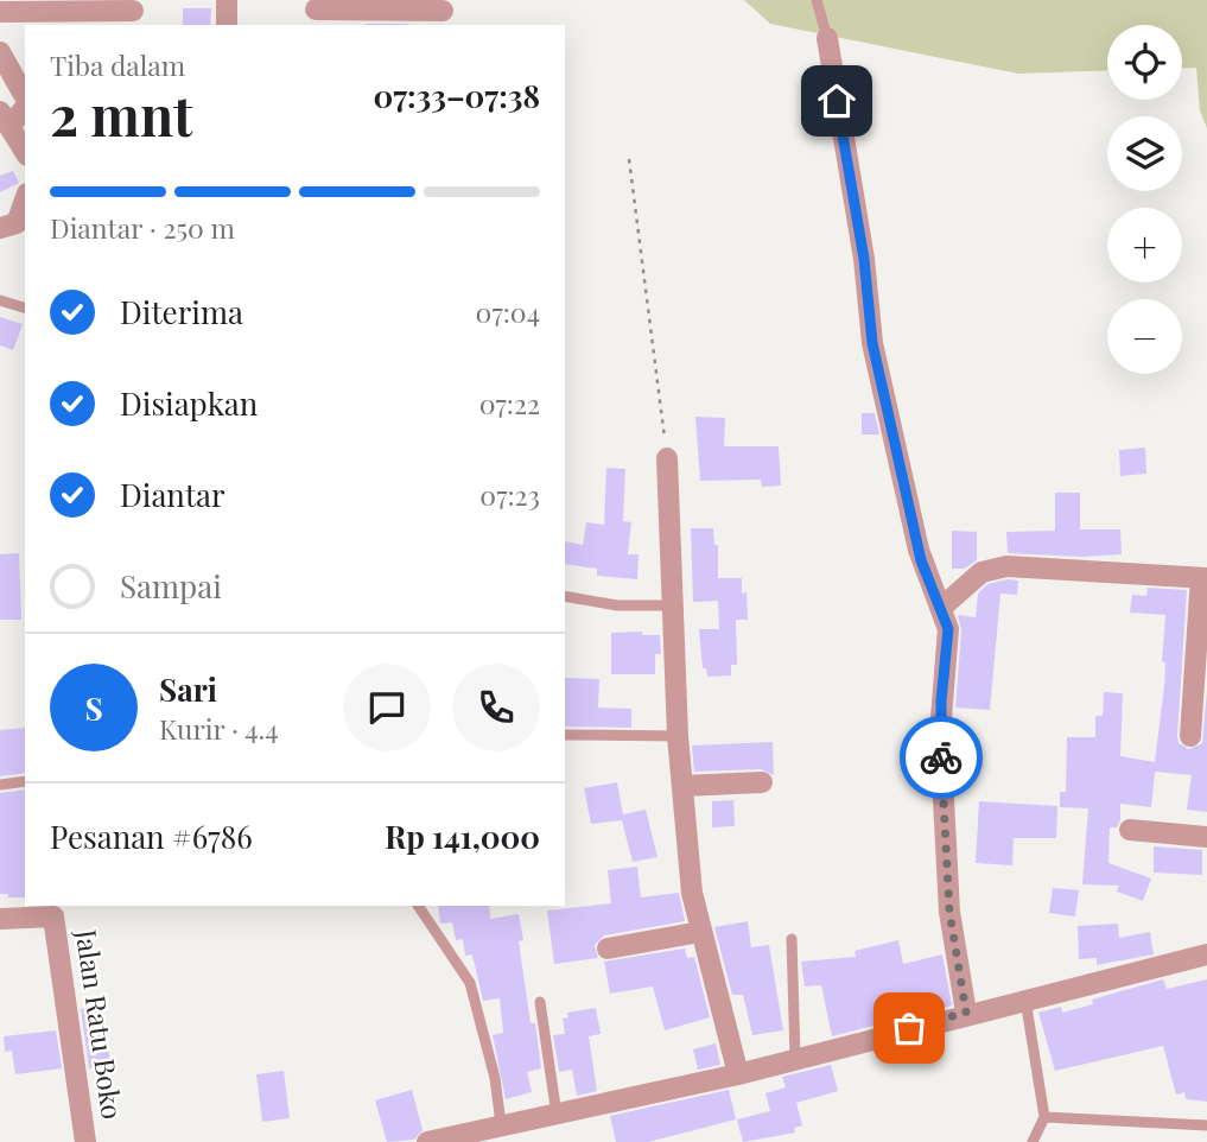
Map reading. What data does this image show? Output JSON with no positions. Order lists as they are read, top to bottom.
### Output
{
  "streets": {
    "street": ["Jalan Ratu Boko"]
  },
  "page": {
    "map_buttons": ["+", "−"],
    "heading": ["2 mnt", "Tiba dalam", "07:33–07:38"],
    "panel": [
      "Sari",
      "Kurir · 4.4",
      "Pesanan #6786",
      "Rp 141,000"
    ],
    "bar": "Diantar · 250 m",
    "list": [
      ["Diterima", "07:04"],
      ["Disiapkan", "07:22"],
      ["Diantar", "07:23"],
      "Sampai"
    ],
    "round": "S"
  }
}
